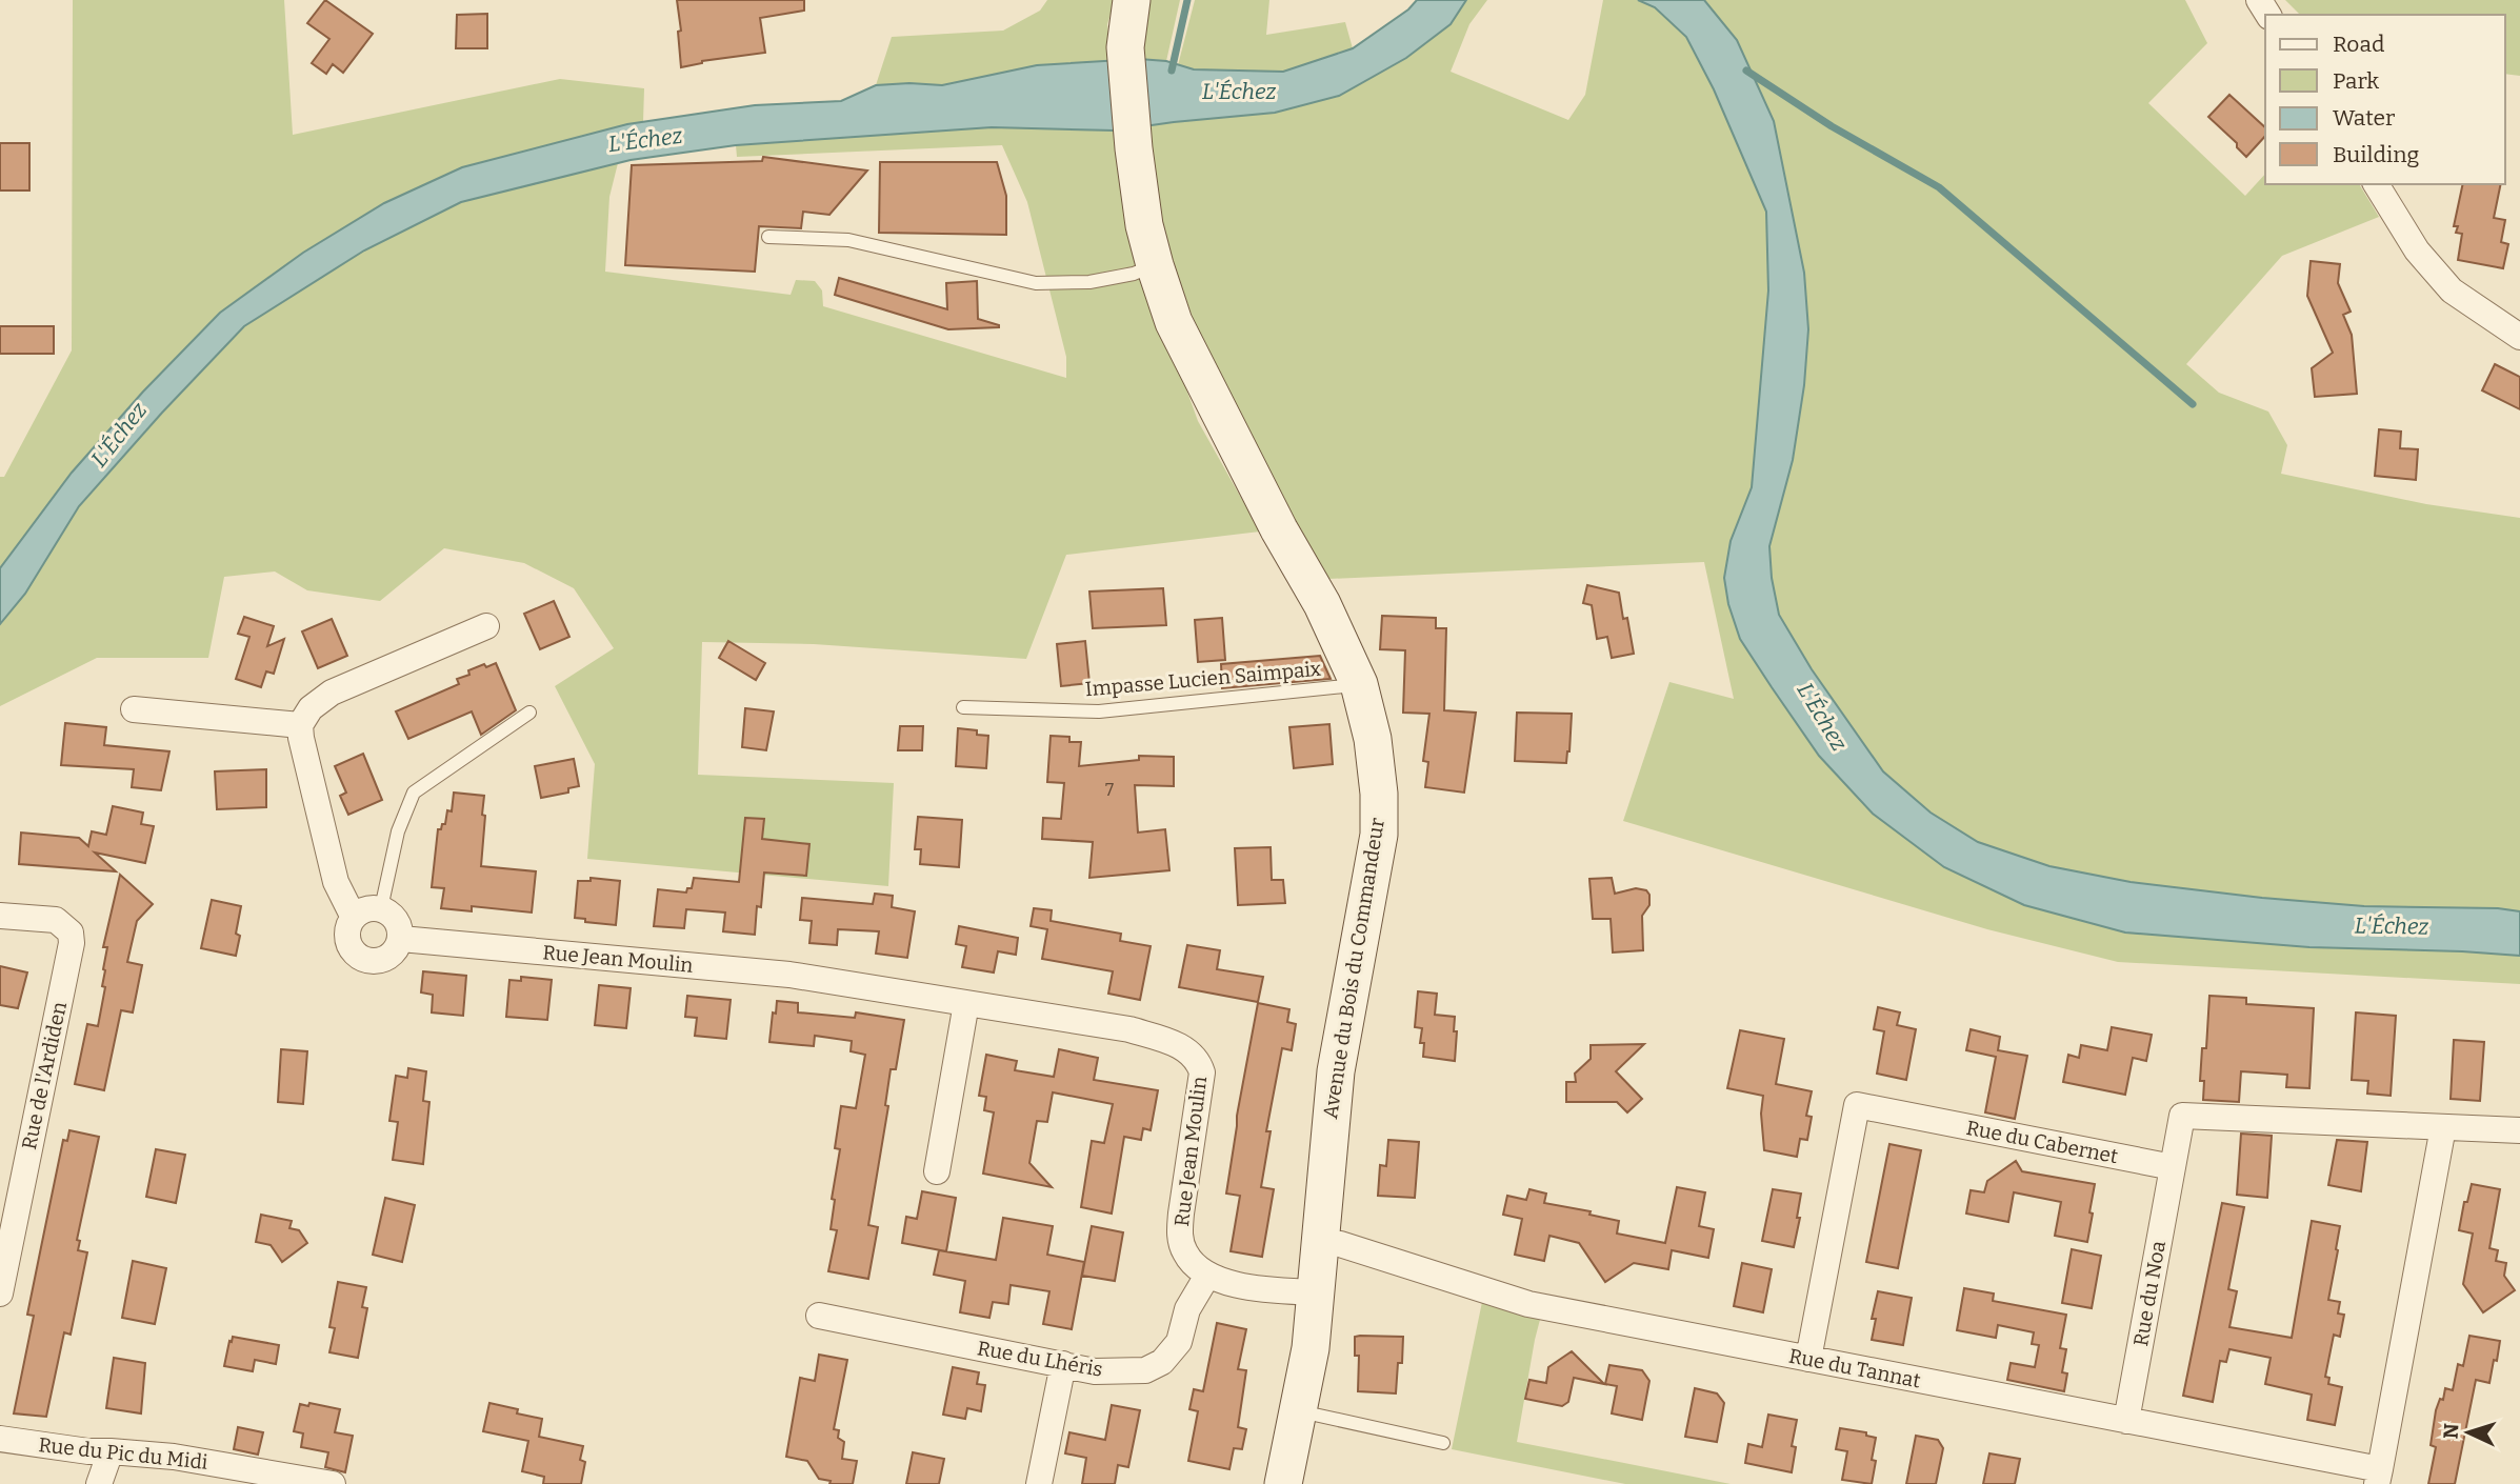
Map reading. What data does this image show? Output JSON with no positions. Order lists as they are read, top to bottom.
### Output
{
  "streets": {
    "main road": ["Avenue du Bois du Commandeur"],
    "street": [
      "Rue Jean Moulin",
      "Rue de l'Ardiden",
      "Rue du Cabernet",
      "Rue du Noa",
      "Rue du Lhéris",
      "Rue du Tannat",
      "Rue du Pic du Midi"
    ],
    "lane": ["Impasse Lucien Saimpaix"]
  },
  "crossings": [
    ["Impasse Lucien Saimpaix", "Avenue du Bois du Commandeur"],
    ["Rue Jean Moulin", "Rue du Lhéris"],
    ["Avenue du Bois du Commandeur", "Rue du Tannat"],
    ["Rue du Cabernet", "Rue du Noa"],
    ["Rue du Cabernet", "Rue du Tannat"],
    ["Rue du Noa", "Rue du Tannat"]
  ],
  "water": ["L'Échez"],
  "house_numbers": ["7"],
  "legend": [
    "Road",
    "Park",
    "Water",
    "Building"
  ],
  "north": "left"
}
